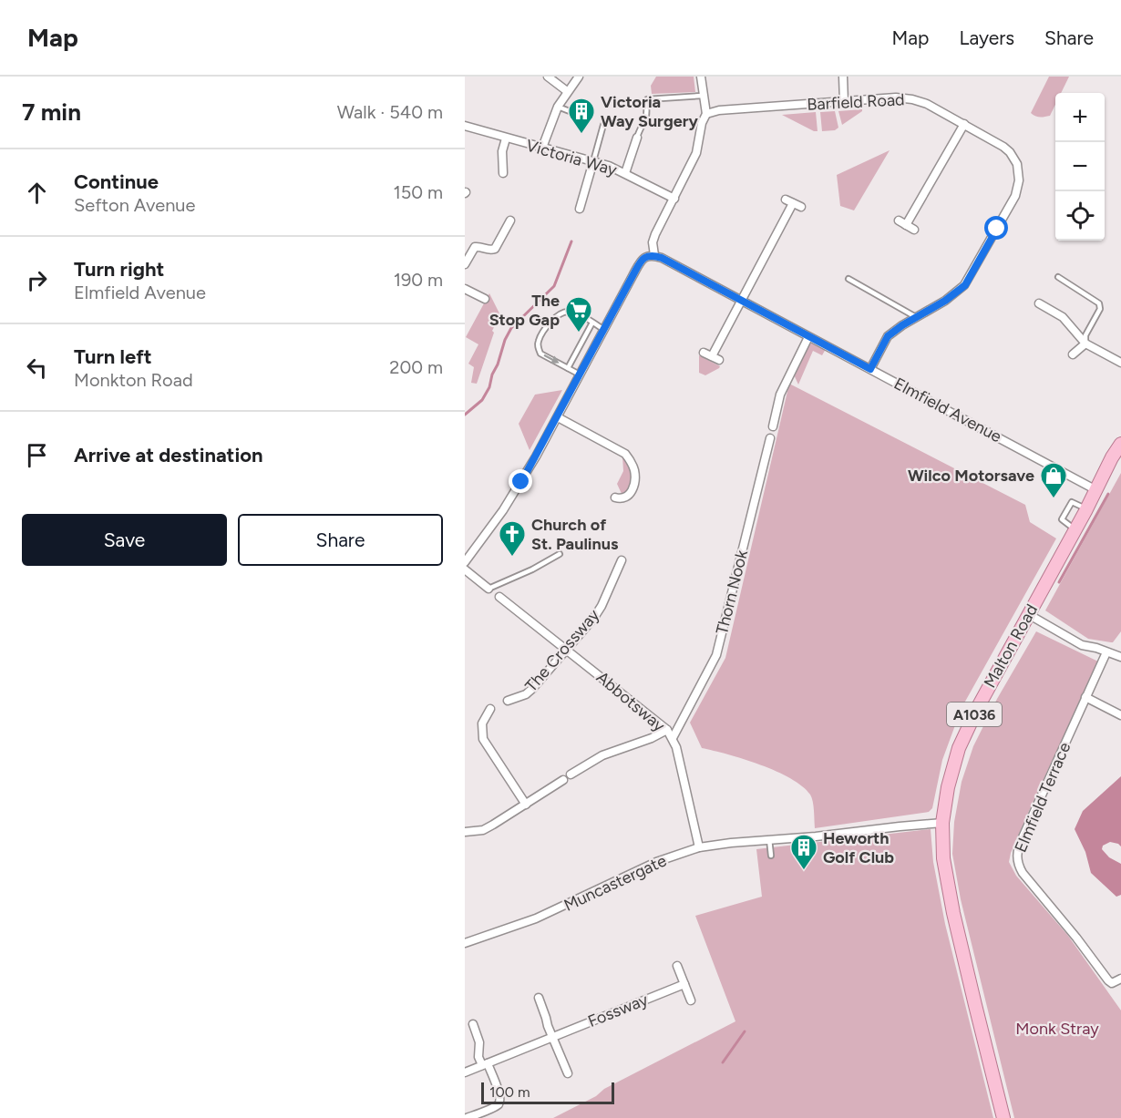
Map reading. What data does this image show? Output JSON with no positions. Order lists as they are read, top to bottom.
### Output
{
  "streets": {
    "main road": ["Malton Road", "A1036"],
    "street": [
      "Barfield Road",
      "Victoria Way",
      "Elmfield Avenue",
      "Thorn Nook",
      "The Crossway",
      "Abbotsway",
      "Elmfield Terrace",
      "Muncastergate",
      "Fossway"
    ]
  },
  "crossings": [
    ["Elmfield Avenue", "Malton Road"],
    ["Thorn Nook", "Abbotsway"],
    ["Malton Road", "Muncastergate"],
    ["The Crossway", "Abbotsway"],
    ["Abbotsway", "Muncastergate"]
  ],
  "parks": ["Monk Stray"],
  "places": {
    "building": ["Victoria Way Surgery", "Heworth Golf Club"],
    "supermarket": ["The Stop Gap"],
    "shop": ["Wilco Motorsave"],
    "church": ["Church of St. Paulinus"]
  },
  "scale_bar": "100 m",
  "page": {
    "header": "Map",
    "nav": ["Map", "Layers", "Share"],
    "heading": ["7 min", "Walk · 540 m"],
    "map_buttons": ["+", "−"],
    "list": [
      ["Continue", "Sefton Avenue", "150 m"],
      ["Turn right", "Elmfield Avenue", "190 m"],
      ["Turn left", "Monkton Road", "200 m"],
      "Arrive at destination"
    ],
    "buttons": ["Save", "Share"],
    "scale": "100 m"
  }
}
